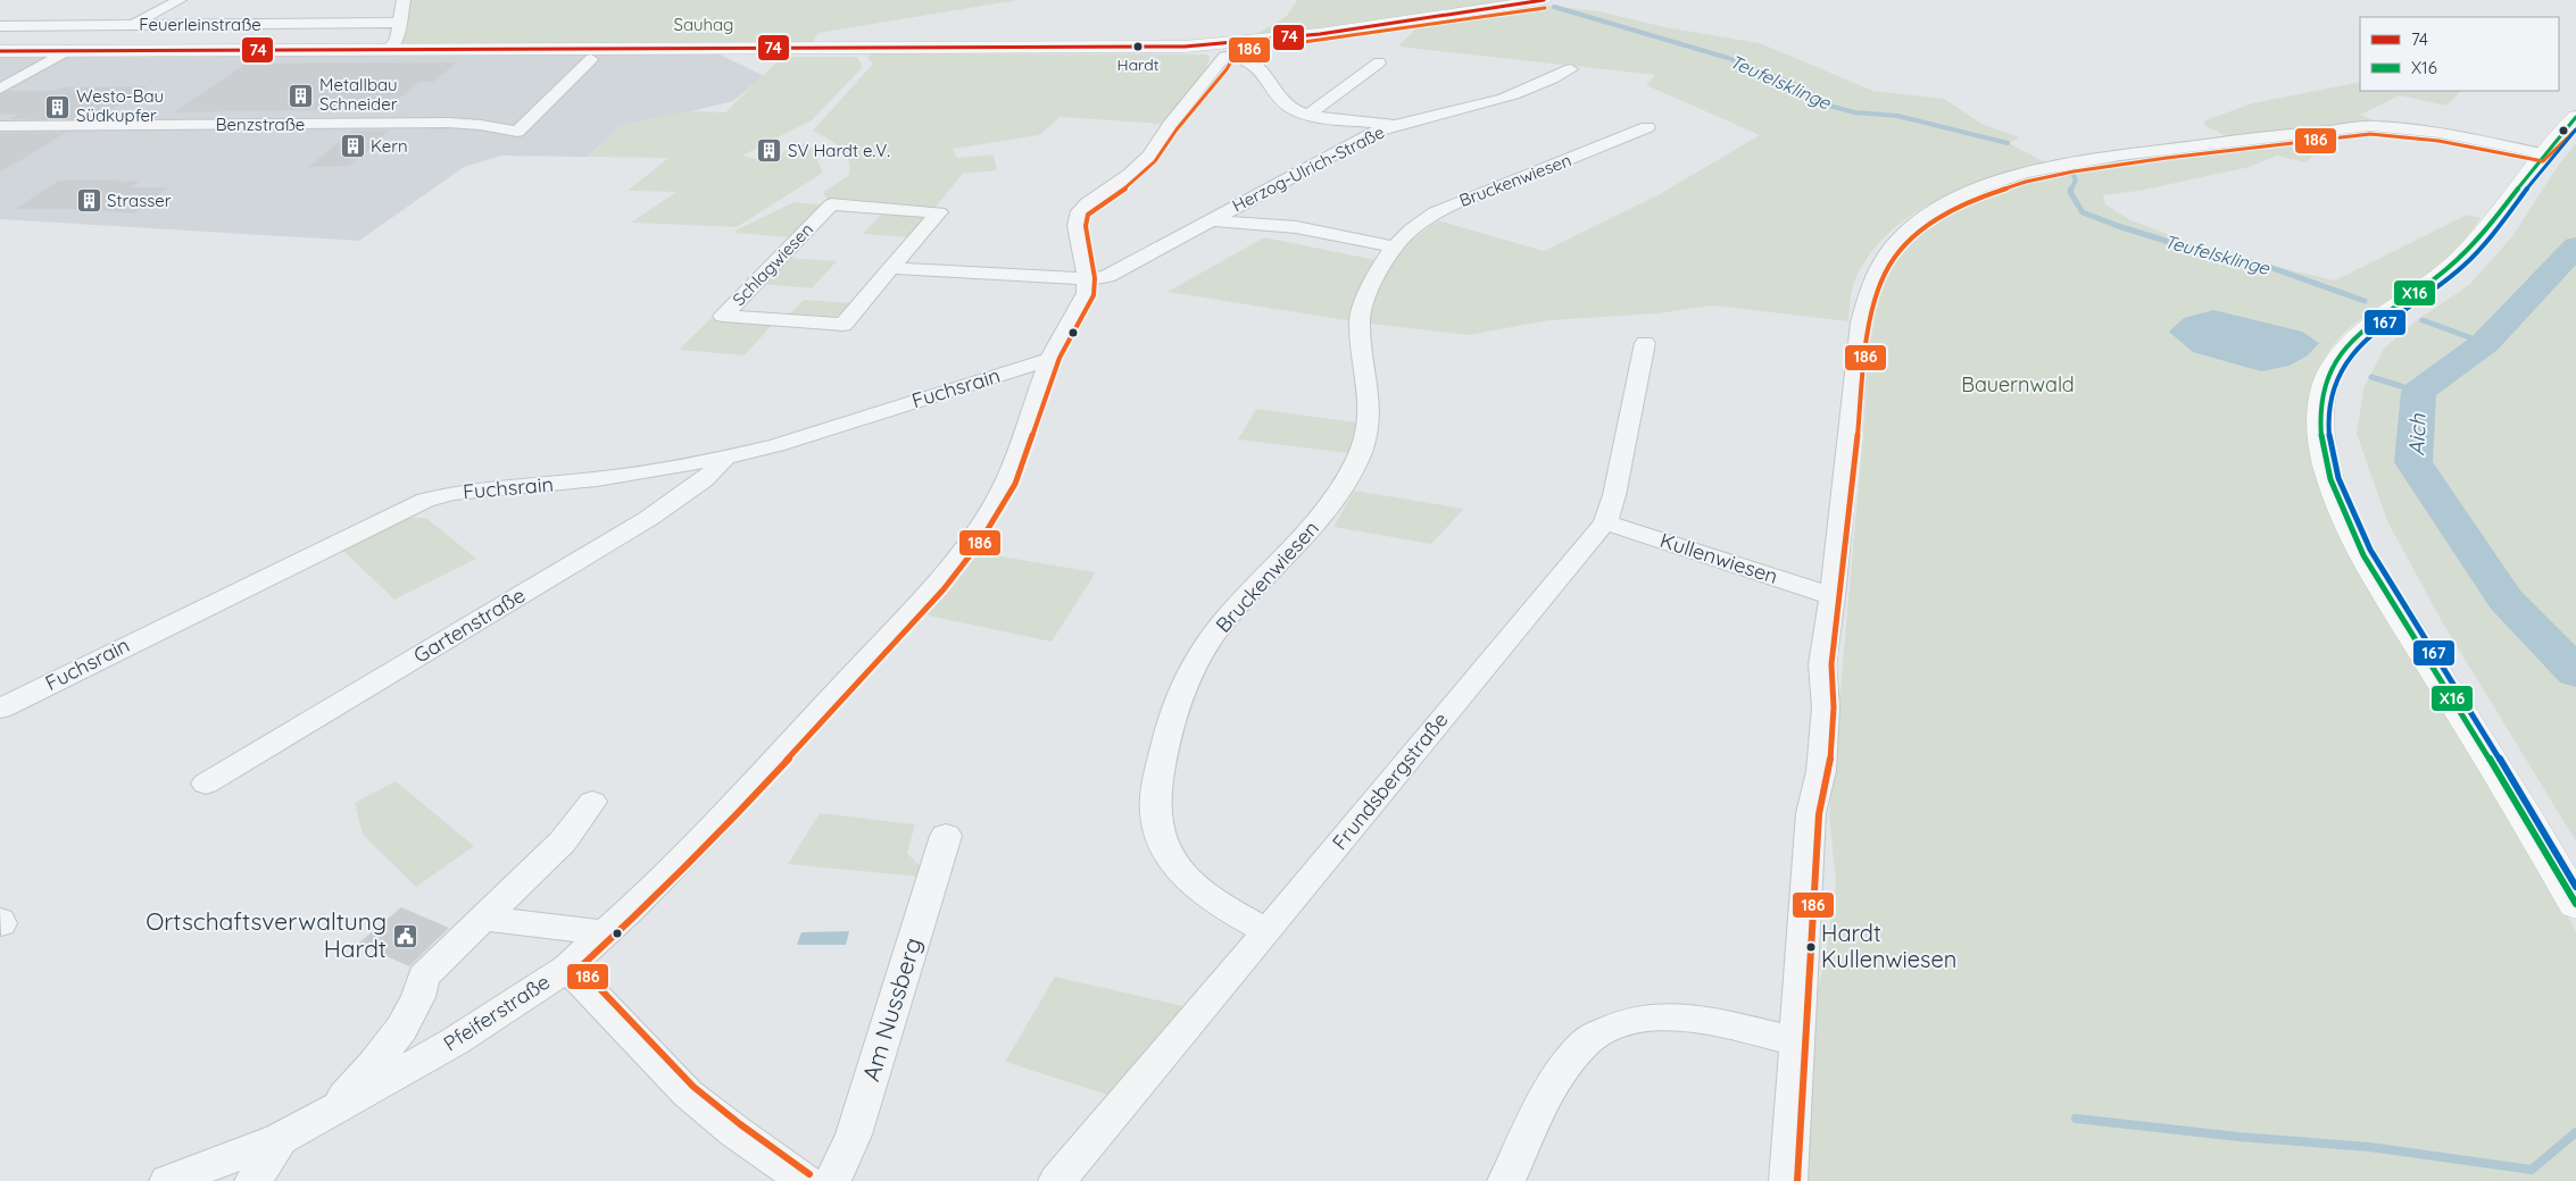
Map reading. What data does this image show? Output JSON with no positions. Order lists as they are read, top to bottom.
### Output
{
  "streets": {
    "street": [
      "Feuerleinstraße",
      "Benzstraße",
      "Herzog-Ulrich-Straße",
      "Bruckenwiesen",
      "Schlagwiesen",
      "Fuchsrain",
      "Kullenwiesen",
      "Gartenstraße",
      "Frundsbergstraße",
      "Am Nussberg",
      "Pfeiferstraße"
    ]
  },
  "crossings": [
    ["Herzog-Ulrich-Straße", "Pfeiferstraße"],
    ["Bruckenwiesen", "Frundsbergstraße"],
    ["Fuchsrain", "Gartenstraße"],
    ["Fuchsrain", "Pfeiferstraße"],
    ["Kullenwiesen", "Frundsbergstraße"]
  ],
  "water": ["Teufelsklinge", "Aich"],
  "parks": ["Sauhag", "Bauernwald"],
  "places": {
    "other": ["Hardt", "Hardt Kullenwiesen"],
    "building": [
      "Metallbau Schneider",
      "Westo-Bau Südkupfer",
      "Kern",
      "SV Hardt e.V.",
      "Strasser"
    ],
    "public building": ["Ortschaftsverwaltung Hardt"]
  },
  "lines": [
    "transit line 74",
    "transit line 186",
    "transit line X16",
    "transit line 167"
  ],
  "legend": ["74", "X16"]
}
